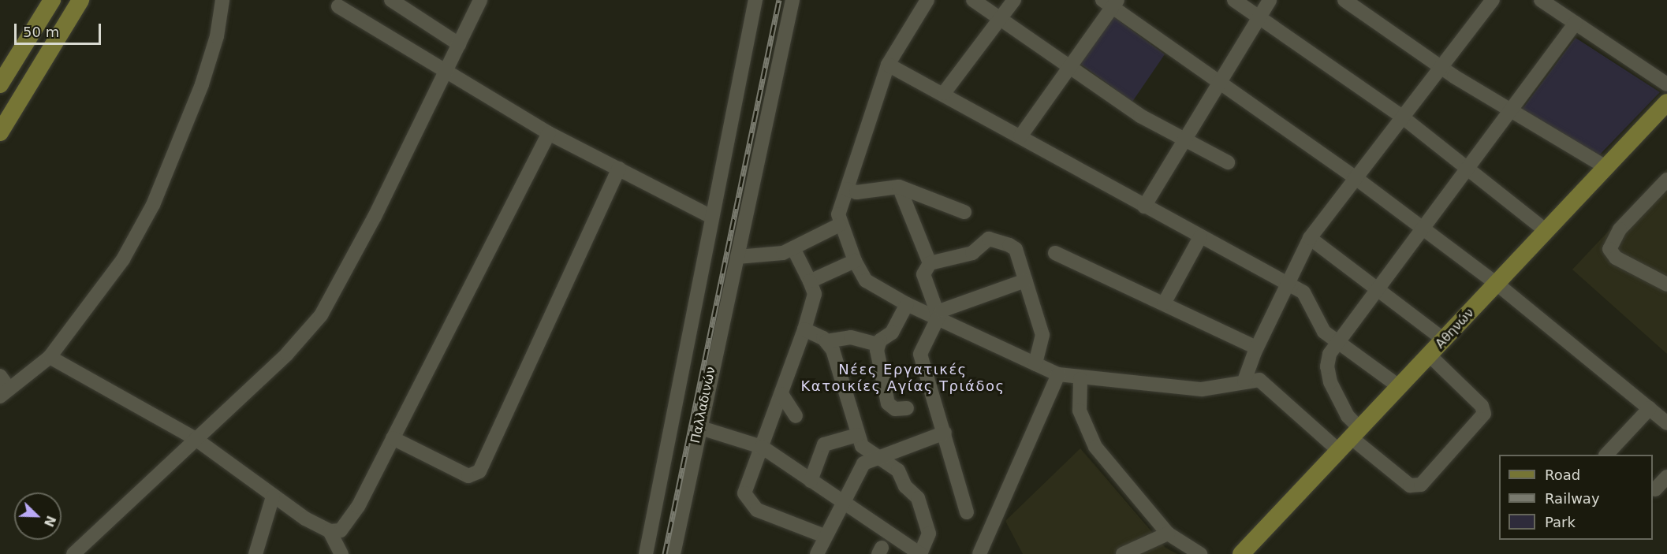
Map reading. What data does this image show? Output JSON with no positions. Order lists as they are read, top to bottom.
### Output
{
  "streets": {
    "main road": ["Αθηνών"],
    "street": ["Παλλαδινών"]
  },
  "districts": ["Νέες Εργατικές Κατοικίες Αγίας Τριάδος"],
  "legend": ["Road", "Railway", "Park"],
  "scale_bar": "50 m",
  "north": "bottom right"
}
